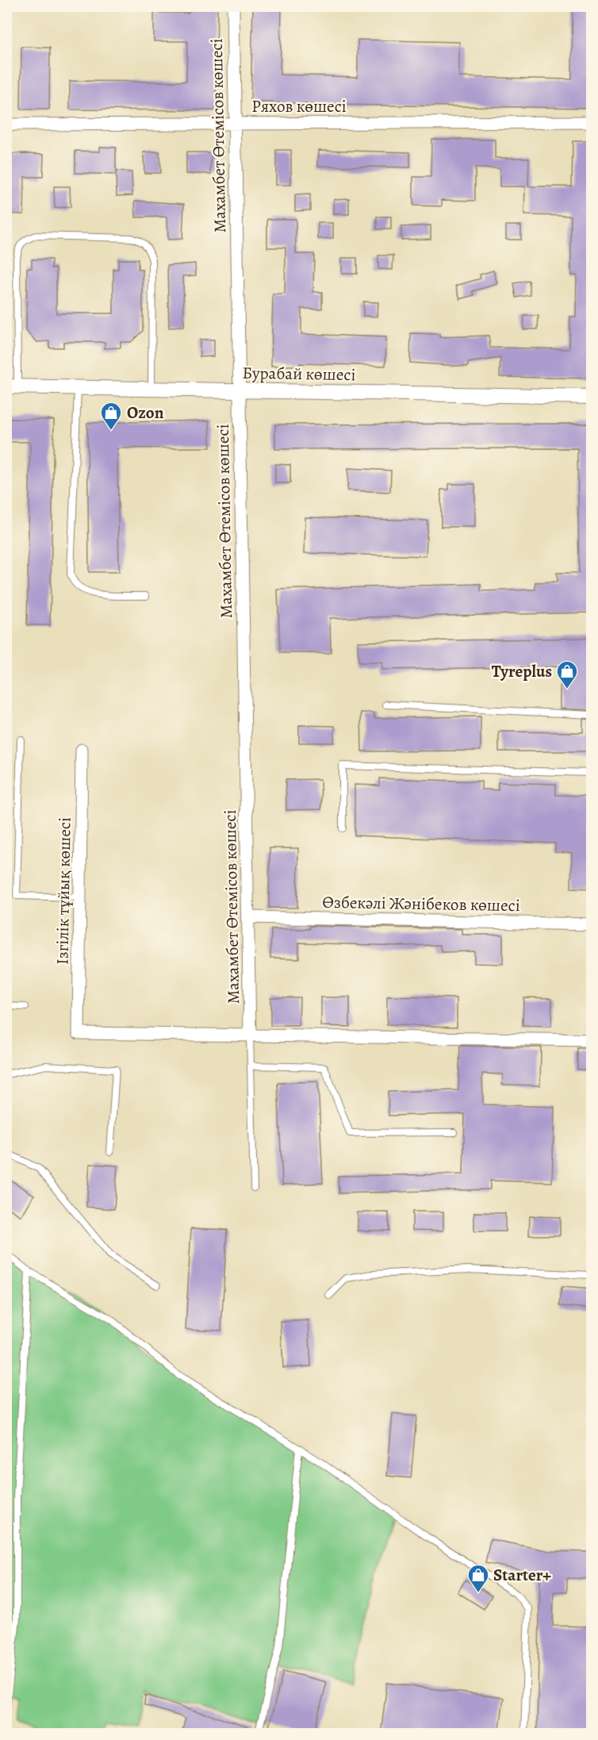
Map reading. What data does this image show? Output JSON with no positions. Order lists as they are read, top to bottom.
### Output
{
  "streets": {
    "street": [
      "Ряхов көшесі",
      "Махамбет Өтемісов көшесі",
      "Бурабай көшесі",
      "Ізгілік тұйық көшесі",
      "Өзбекәлі Жәнібеков көшесі"
    ]
  },
  "crossings": [
    ["Ряхов көшесі", "Махамбет Өтемісов көшесі"],
    ["Махамбет Өтемісов көшесі", "Бурабай көшесі"],
    ["Махамбет Өтемісов көшесі", "Ізгілік тұйық көшесі"],
    ["Махамбет Өтемісов көшесі", "Өзбекәлі Жәнібеков көшесі"]
  ],
  "places": {
    "shop": ["Ozon", "Tyreplus", "Starter+"]
  }
}
